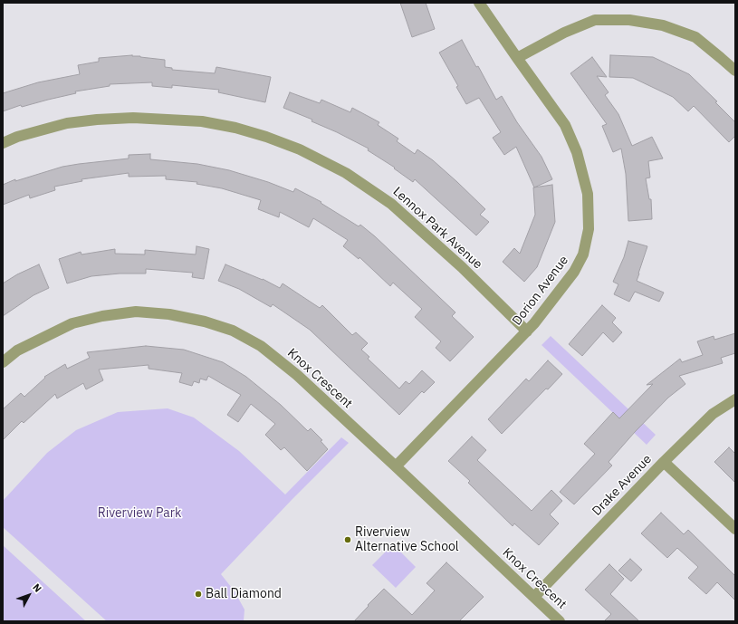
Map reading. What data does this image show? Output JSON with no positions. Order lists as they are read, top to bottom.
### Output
{
  "streets": {
    "street": [
      "Lennox Park Avenue",
      "Dorion Avenue",
      "Knox Crescent",
      "Drake Avenue"
    ]
  },
  "crossings": [
    ["Lennox Park Avenue", "Dorion Avenue"],
    ["Dorion Avenue", "Knox Crescent"],
    ["Knox Crescent", "Drake Avenue"]
  ],
  "parks": ["Riverview Park"],
  "places": ["Riverview Alternative School", "Ball Diamond"],
  "north": "top right"
}
